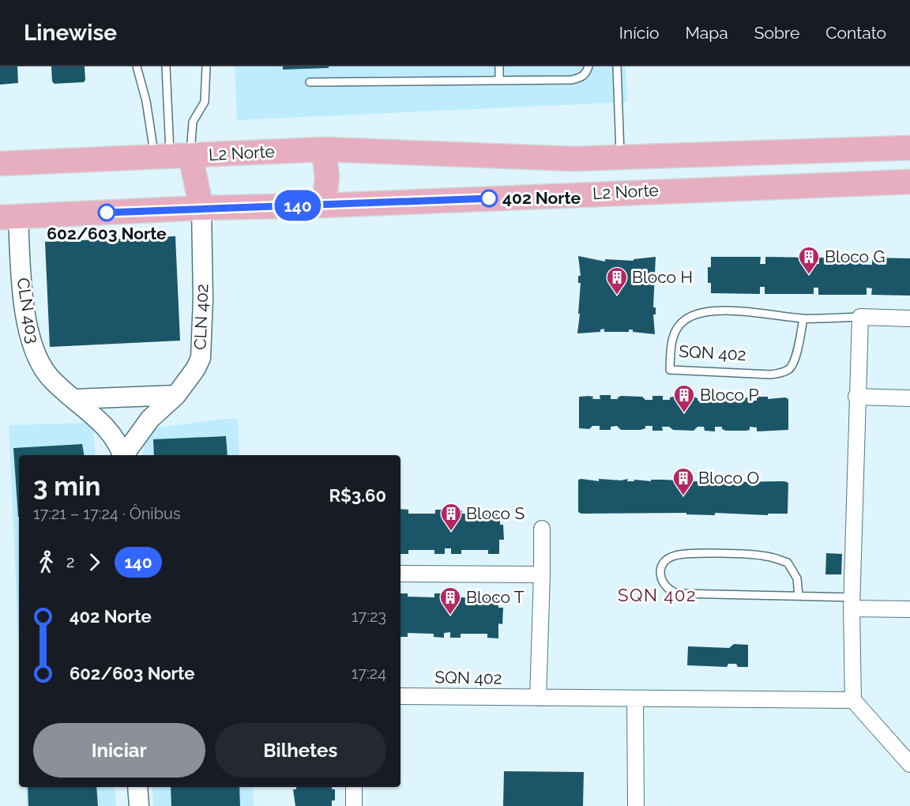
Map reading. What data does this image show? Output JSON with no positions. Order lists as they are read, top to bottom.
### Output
{
  "streets": {
    "main road": ["L2 Norte"],
    "street": ["CLN 403", "CLN 402", "SQN 402"]
  },
  "crossings": [
    ["L2 Norte", "CLN 403"],
    ["L2 Norte", "CLN 402"]
  ],
  "districts": ["SQN 402"],
  "places": {
    "other": ["402 Norte", "602/603 Norte"],
    "building": [
      "Bloco G",
      "Bloco H",
      "Bloco P",
      "Bloco O",
      "Bloco S",
      "Bloco T"
    ]
  },
  "lines": ["bus line 140"],
  "page": {
    "header": "Linewise",
    "nav": [
      "Início",
      "Mapa",
      "Sobre",
      "Contato"
    ],
    "on_map": "140",
    "heading": ["3 min", "17:21 – 17:24 · Ônibus", "R$3.60"],
    "legs": ["2", "140"],
    "list": [
      {
        "name": "402 Norte",
        "value": "17:23"
      },
      {
        "name": "602/603 Norte",
        "value": "17:24"
      }
    ],
    "buttons": ["Iniciar", "Bilhetes"]
  }
}
